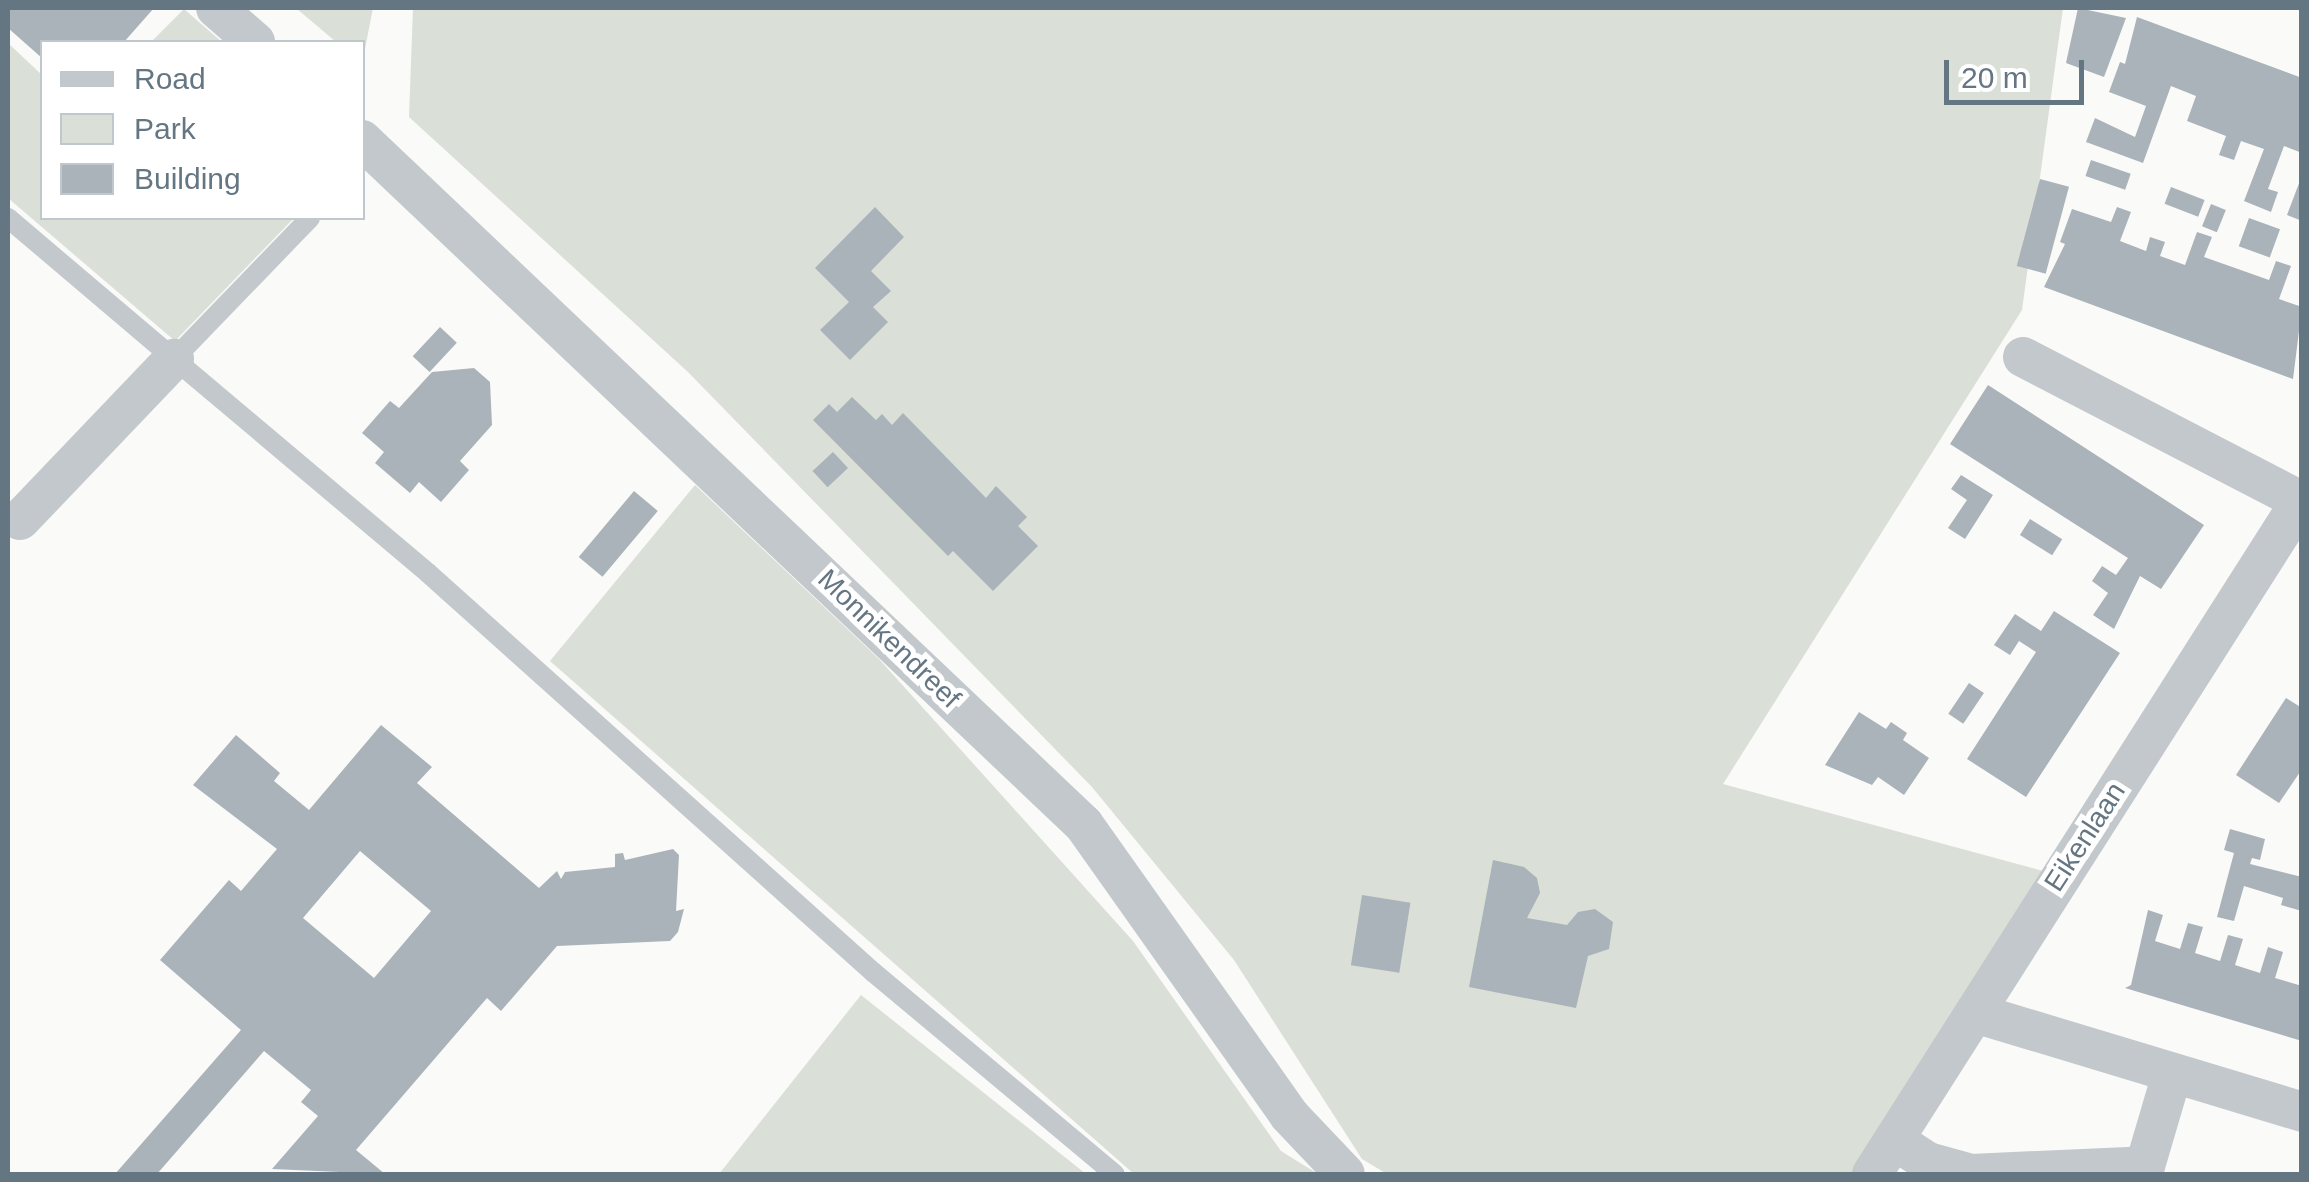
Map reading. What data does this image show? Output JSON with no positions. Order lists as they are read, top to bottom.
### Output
{
  "streets": {
    "street": ["Monnikendreef", "Eikenlaan"]
  },
  "legend": ["Road", "Park", "Building"],
  "scale_bar": "20 m"
}
